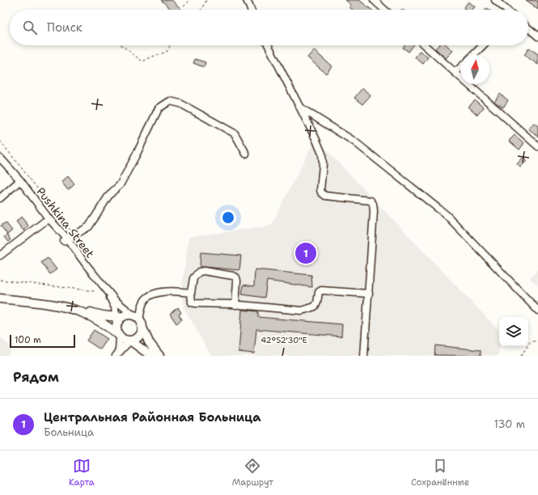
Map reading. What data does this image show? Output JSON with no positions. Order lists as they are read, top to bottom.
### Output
{
  "streets": {
    "street": ["Pushkina Street"]
  },
  "scale_bar": "100 m",
  "north": "top",
  "page": {
    "search": "Поиск",
    "pins": "1",
    "scale": "100 m",
    "heading": "Рядом",
    "list": [
      {
        "mark": "1",
        "name": "Центральная Районная Больница",
        "note": "Больница",
        "value": "130 m"
      }
    ],
    "nav": ["Карта", "Маршрут", "Сохранённые"]
  },
  "coordinates": ["42°52'30\"E"]
}
